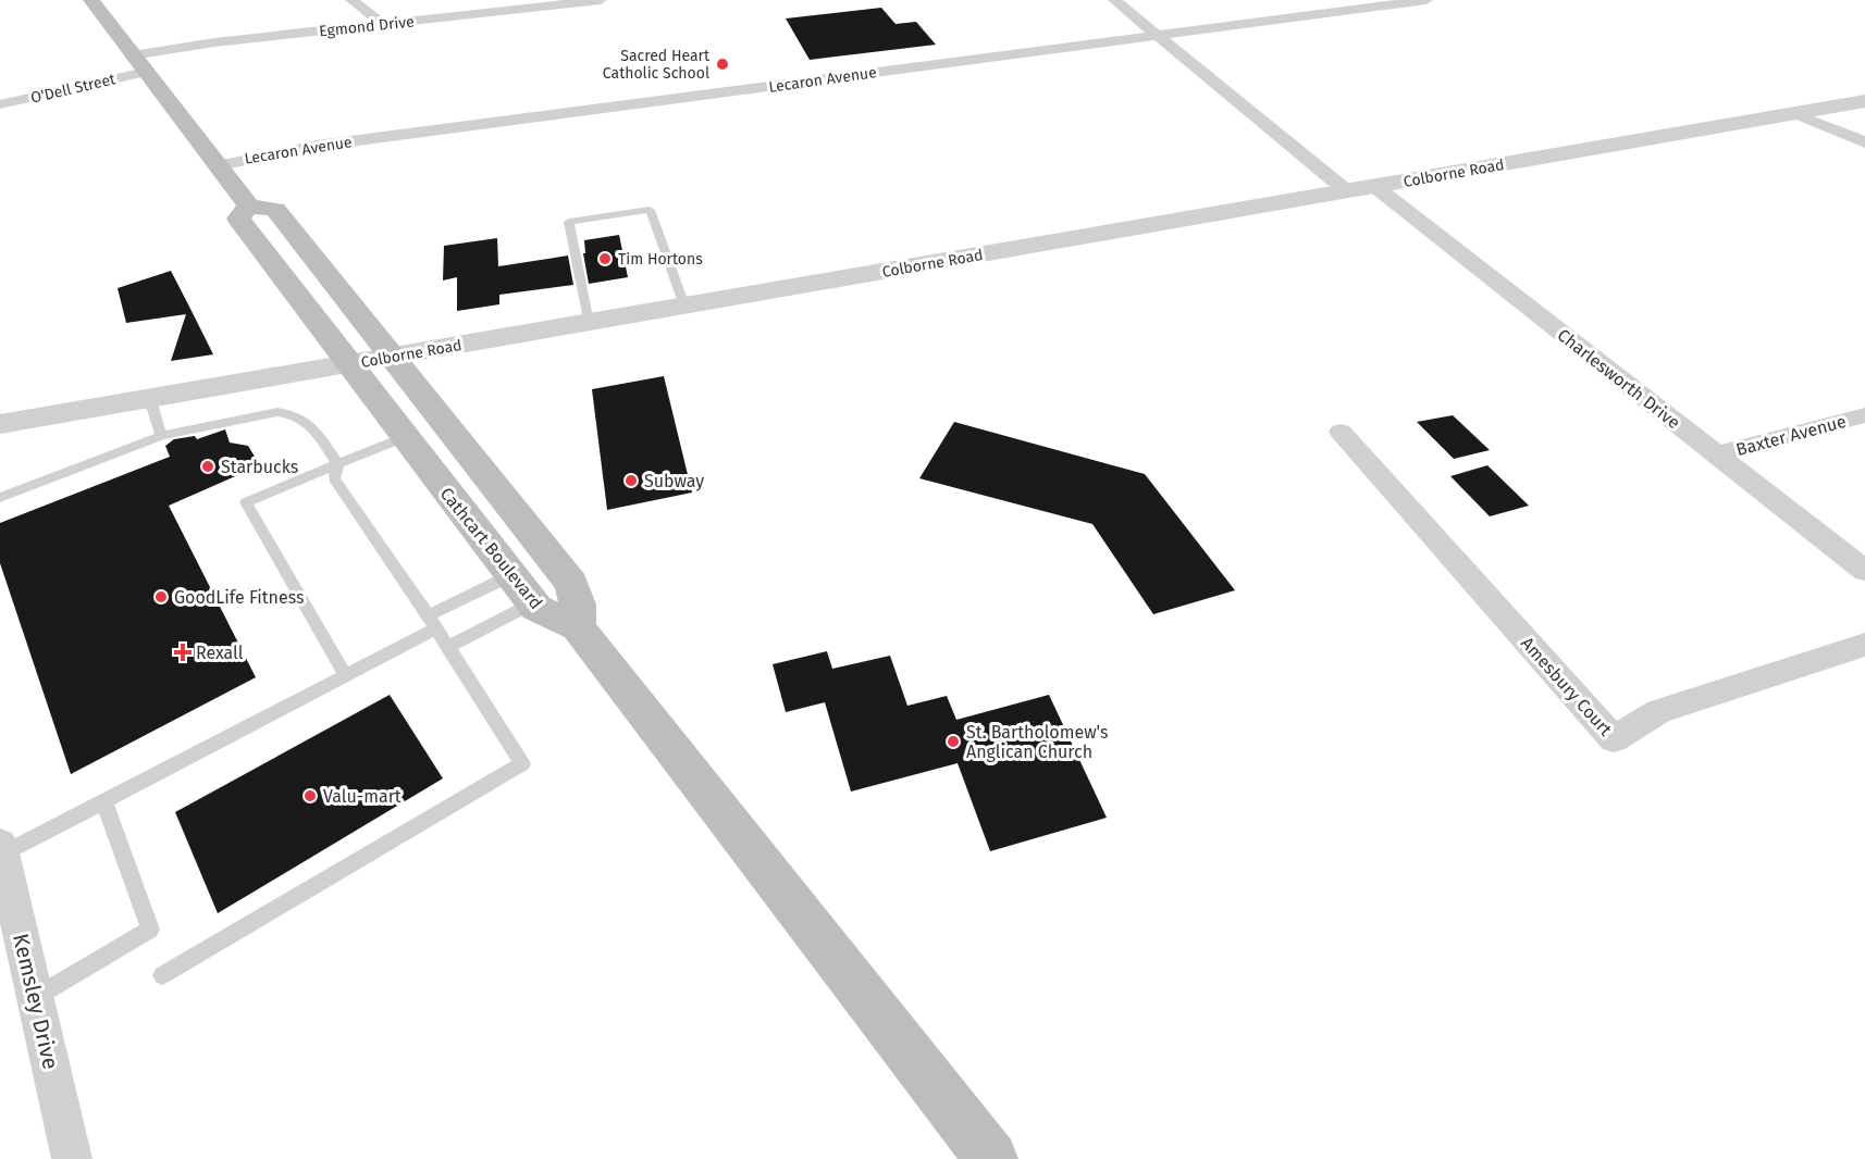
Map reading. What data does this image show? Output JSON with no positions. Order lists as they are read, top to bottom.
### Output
{
  "streets": {
    "main road": ["Cathcart Boulevard"],
    "street": [
      "Egmond Drive",
      "Lecaron Avenue",
      "O'Dell Street",
      "Colborne Road",
      "Charlesworth Drive",
      "Baxter Avenue",
      "Amesbury Court",
      "Kemsley Drive"
    ]
  },
  "crossings": [
    ["Egmond Drive", "O'Dell Street"],
    ["Colborne Road", "Charlesworth Drive"],
    ["Colborne Road", "Cathcart Boulevard"],
    ["Charlesworth Drive", "Baxter Avenue"]
  ],
  "places": {
    "other": [
      "Sacred Heart Catholic School",
      "Tim Hortons",
      "Starbucks",
      "Subway",
      "GoodLife Fitness",
      "St. Bartholomew's Anglican Church",
      "Valu-mart"
    ],
    "health": ["Rexall"]
  }
}
